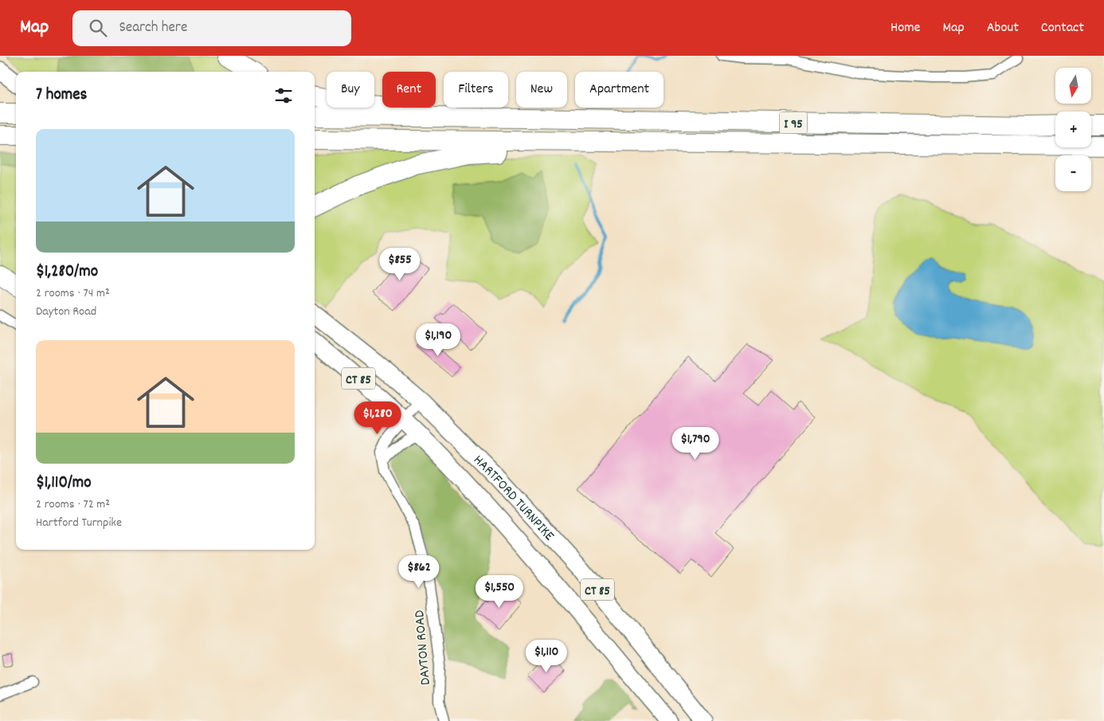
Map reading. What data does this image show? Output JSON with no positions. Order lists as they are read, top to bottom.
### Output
{
  "streets": {
    "highway": ["I 95", "CT 85", "HARTFORD TURNPIKE"],
    "street": ["DAYTON ROAD"]
  },
  "crossings": [
    ["HARTFORD TURNPIKE", "DAYTON ROAD"]
  ],
  "north": "bottom",
  "page": {
    "header": "Map",
    "search": "Search here",
    "nav": [
      "Home",
      "Map",
      "About",
      "Contact"
    ],
    "map_buttons": ["+", "−"],
    "chip": [
      "Buy",
      "Rent",
      "Filters",
      "New",
      "Apartment"
    ],
    "heading": "7 homes",
    "list": [
      {
        "name": "$1,280/mo",
        "note": "2 rooms · 74 m² · Dayton Road"
      },
      {
        "name": "$1,110/mo",
        "note": "2 rooms · 72 m² · Hartford Turnpike"
      }
    ],
    "price": [
      "$855",
      "$1,190",
      "$1,280",
      "$1,790",
      "$862",
      "$1,550",
      "$1,110"
    ]
  }
}
